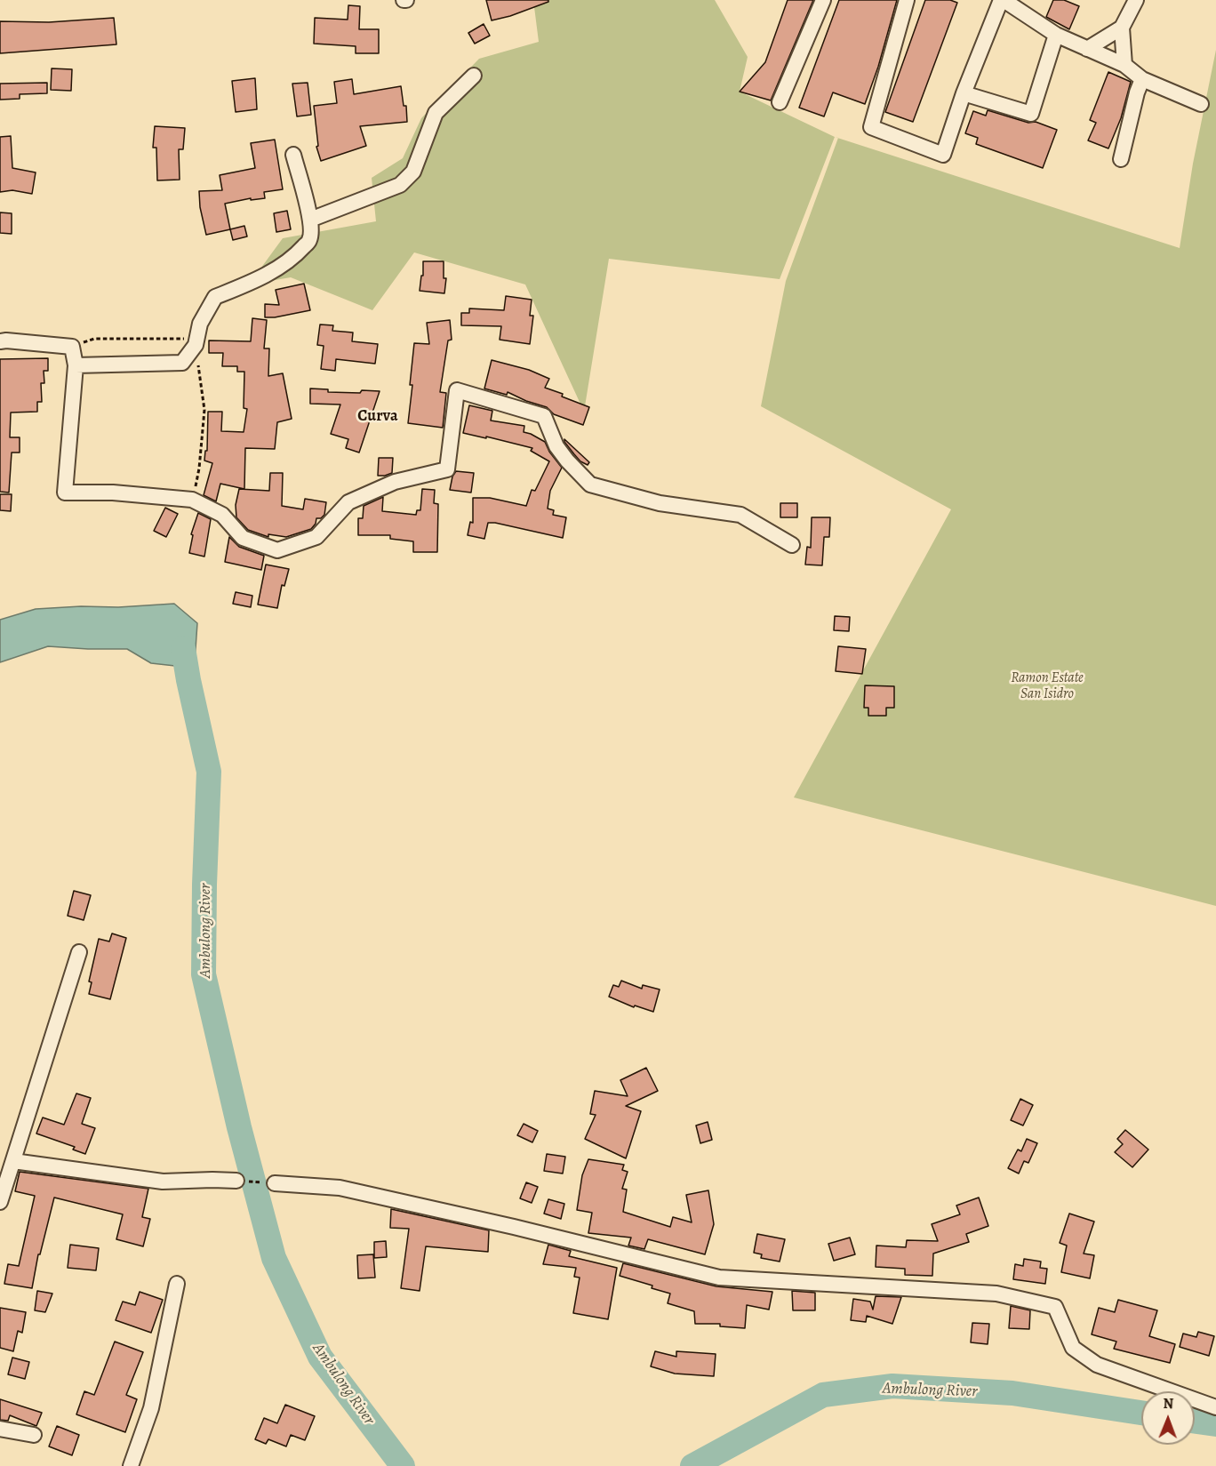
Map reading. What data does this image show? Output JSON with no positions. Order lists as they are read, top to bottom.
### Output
{
  "districts": ["Curva"],
  "water": ["Ambulong River"],
  "parks": ["Ramon Estate San Isidro"],
  "north": "top"
}
